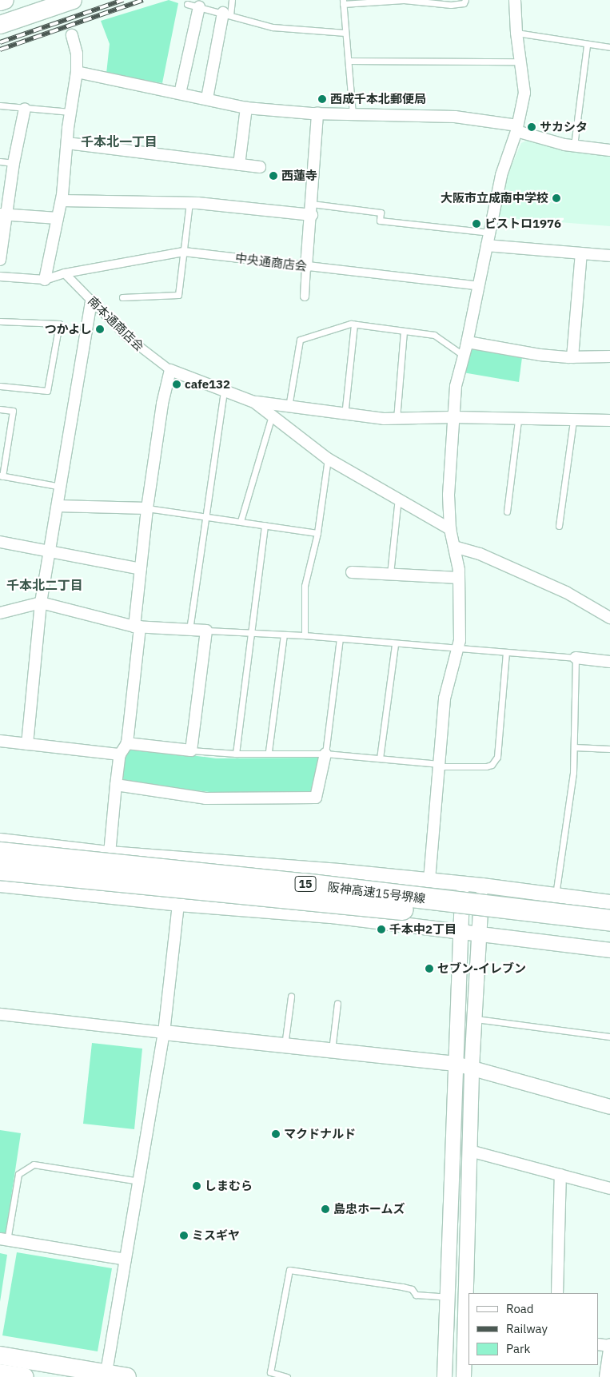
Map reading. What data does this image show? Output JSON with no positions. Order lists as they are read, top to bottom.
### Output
{
  "streets": {
    "highway": ["15", "阪神高速15号堺線"],
    "street": ["中央通商店会", "南本通商店会"]
  },
  "crossings": [
    ["中央通商店会", "南本通商店会"]
  ],
  "districts": ["千本北一丁目", "千本北二丁目"],
  "places": [
    "西成千本北郵便局",
    "サカシタ",
    "西蓮寺",
    "大阪市立成南中学校",
    "ビストロ1976",
    "つかよし",
    "cafe132",
    "千本中2丁目",
    "セブン-イレブン",
    "マクドナルド",
    "しまむら",
    "島忠ホームズ",
    "ミスギヤ"
  ],
  "legend": ["Road", "Railway", "Park"]
}
